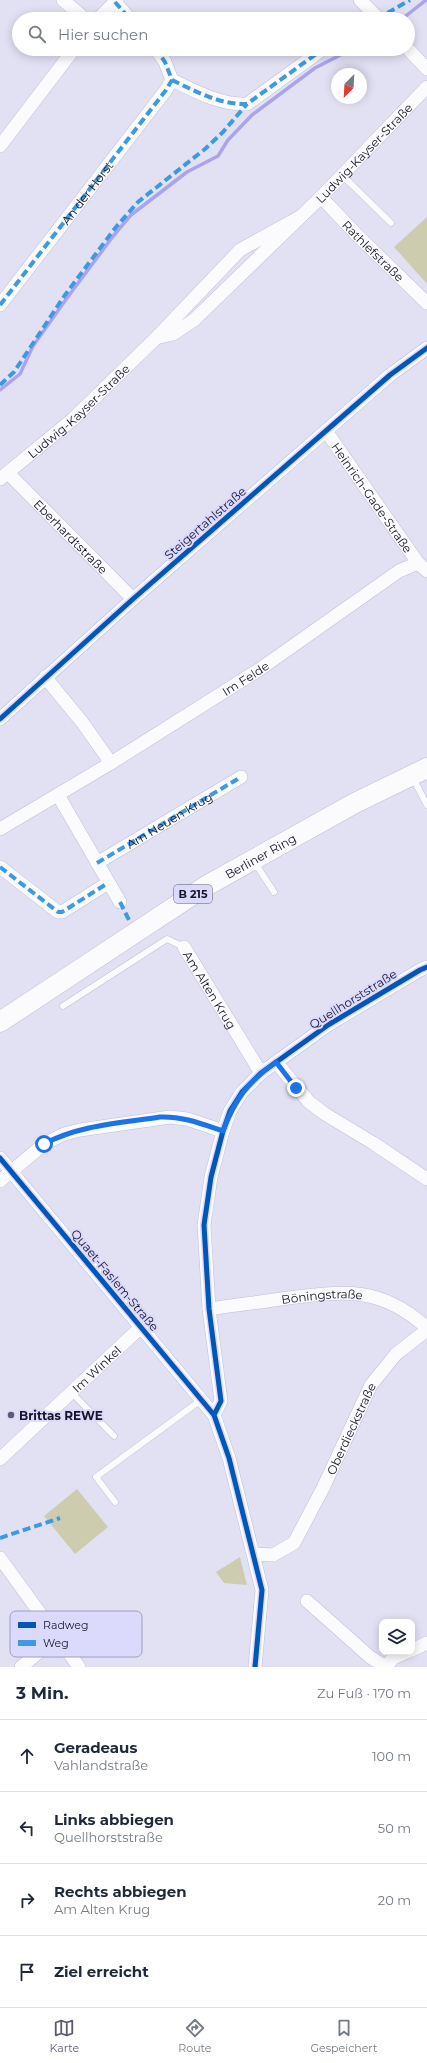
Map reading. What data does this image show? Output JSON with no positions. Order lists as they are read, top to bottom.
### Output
{
  "streets": {
    "main road": ["Berliner Ring", "B 215"],
    "street": [
      "Ludwig-Kayser-Straße",
      "An der Horst",
      "Rathlefstraße",
      "Heinrich-Gade-Straße",
      "Steigertahlstraße",
      "Eberhardtstraße",
      "Im Felde",
      "Am Neuen Krug",
      "Am Alten Krug",
      "Quellhorststraße",
      "Quaet-Faslem-Straße",
      "Böningstraße",
      "Im Winkel",
      "Oberdieckstraße"
    ]
  },
  "crossings": [
    ["Ludwig-Kayser-Straße", "Rathlefstraße"],
    ["Ludwig-Kayser-Straße", "Eberhardtstraße"],
    ["Heinrich-Gade-Straße", "Steigertahlstraße"],
    ["Heinrich-Gade-Straße", "Im Felde"],
    ["Steigertahlstraße", "Eberhardtstraße"],
    ["Am Alten Krug", "Quellhorststraße"],
    ["Quellhorststraße", "Quaet-Faslem-Straße"],
    ["Quellhorststraße", "Böningstraße"],
    ["Quaet-Faslem-Straße", "Im Winkel"],
    ["Quaet-Faslem-Straße", "Oberdieckstraße"],
    ["Böningstraße", "Oberdieckstraße"]
  ],
  "places": ["Brittas REWE"],
  "legend": ["Radweg", "Weg"],
  "north": "bottom left",
  "page": {
    "search": "Hier suchen",
    "heading": ["3 Min.", "Zu Fuß · 170 m"],
    "list": [
      ["Geradeaus", "Vahlandstraße", "100 m"],
      ["Links abbiegen", "Quellhorststraße", "50 m"],
      ["Rechts abbiegen", "Am Alten Krug", "20 m"],
      "Ziel erreicht"
    ],
    "nav": ["Karte", "Route", "Gespeichert"]
  }
}
